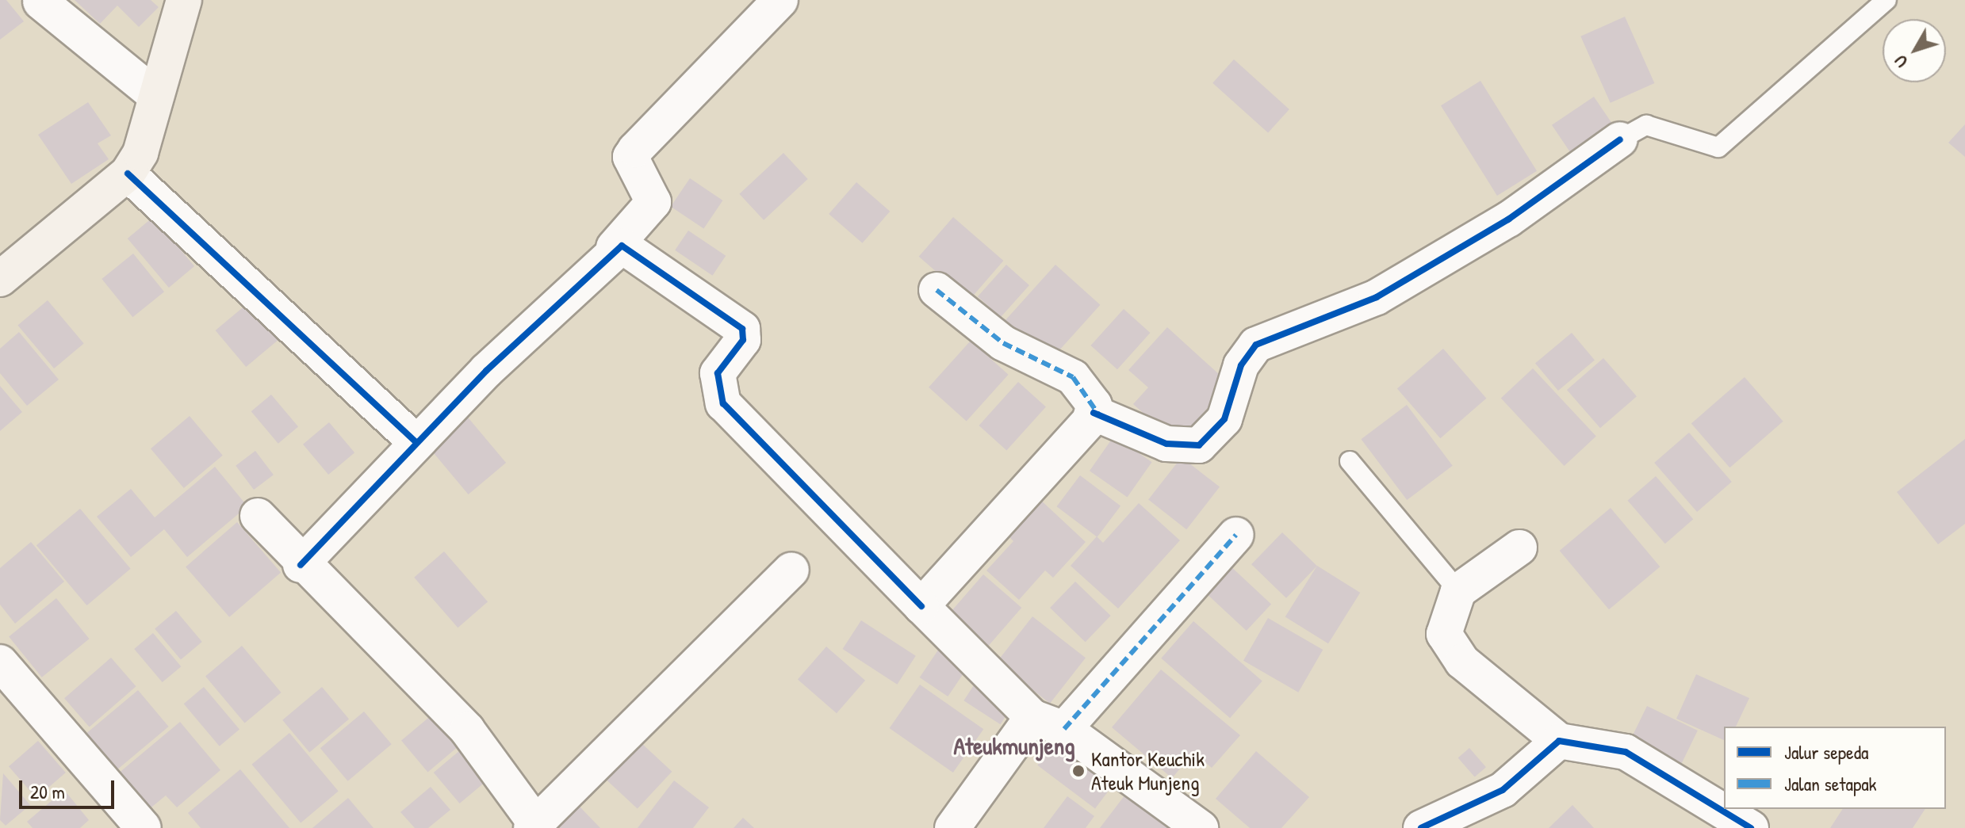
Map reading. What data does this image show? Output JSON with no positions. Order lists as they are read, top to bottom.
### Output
{
  "districts": ["Ateukmunjeng"],
  "places": ["Kantor Keuchik Ateuk Munjeng"],
  "legend": ["Jalur sepeda", "Jalan setapak"],
  "scale_bar": "20 m",
  "north": "bottom left"
}
